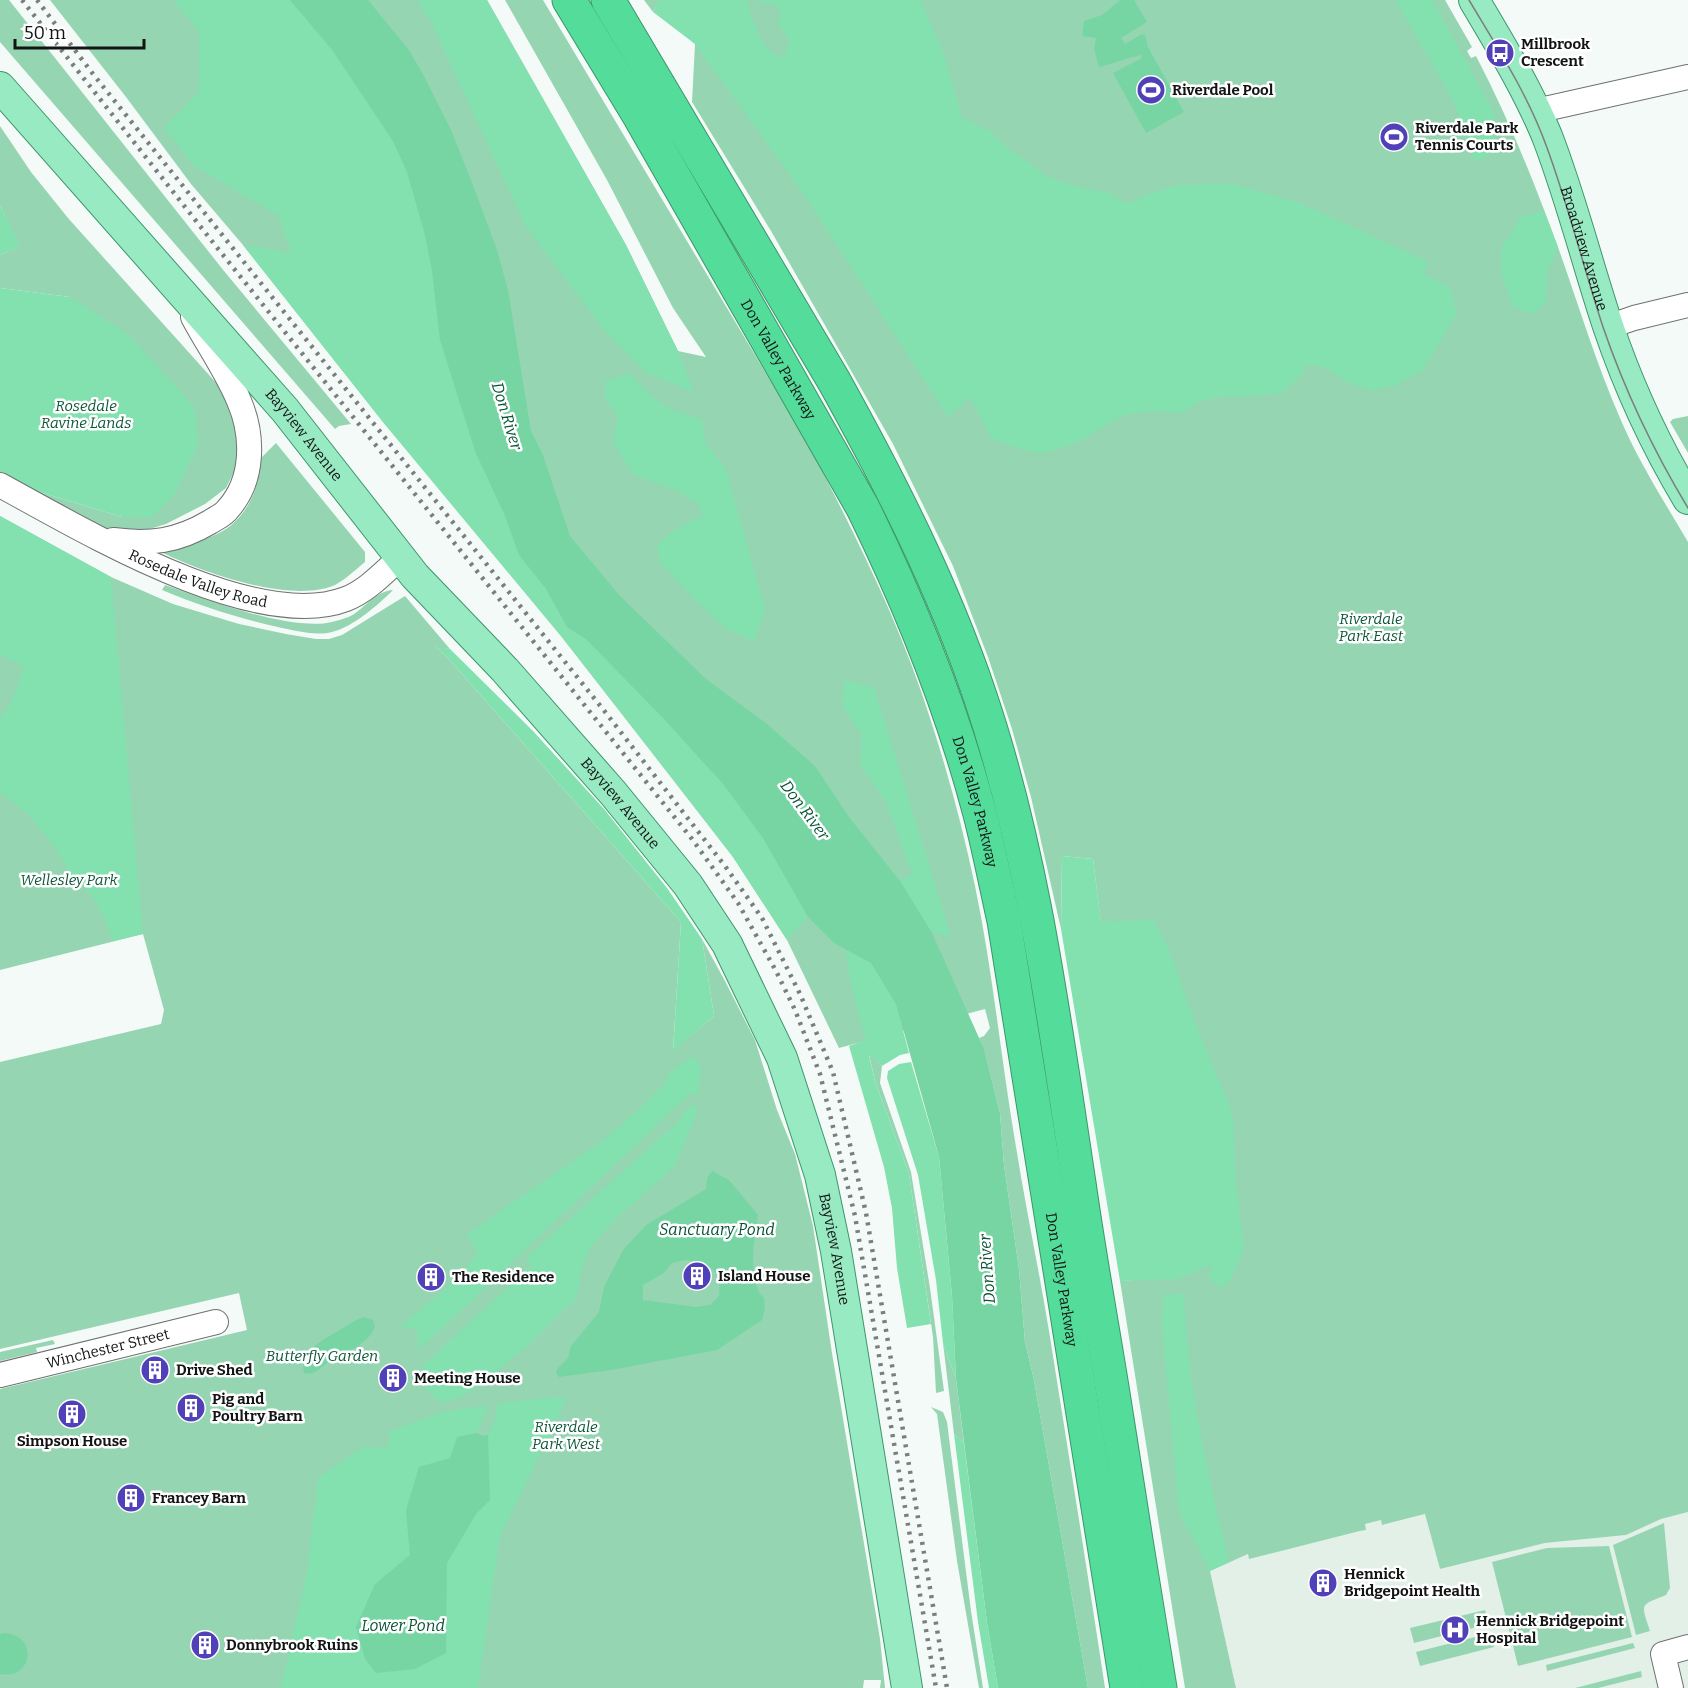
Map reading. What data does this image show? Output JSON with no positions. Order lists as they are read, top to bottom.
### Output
{
  "streets": {
    "highway": ["Don Valley Parkway"],
    "main road": ["Broadview Avenue", "Bayview Avenue"],
    "street": ["Rosedale Valley Road", "Winchester Street"]
  },
  "crossings": [
    ["Bayview Avenue", "Rosedale Valley Road"]
  ],
  "water": ["Don River", "Sanctuary Pond", "Lower Pond"],
  "parks": [
    "Rosedale Ravine Lands",
    "Riverdale Park East",
    "Wellesley Park",
    "Butterfly Garden",
    "Riverdale Park West"
  ],
  "places": {
    "bus stop": ["Millbrook Crescent"],
    "sports": ["Riverdale Pool", "Riverdale Park Tennis Courts"],
    "building": [
      "Island House",
      "The Residence",
      "Drive Shed",
      "Meeting House",
      "Pig and Poultry Barn",
      "Simpson House",
      "Francey Barn",
      "Hennick Bridgepoint Health",
      "Donnybrook Ruins"
    ],
    "hospital": ["Hennick Bridgepoint Hospital"]
  },
  "scale_bar": "50 m"
}
